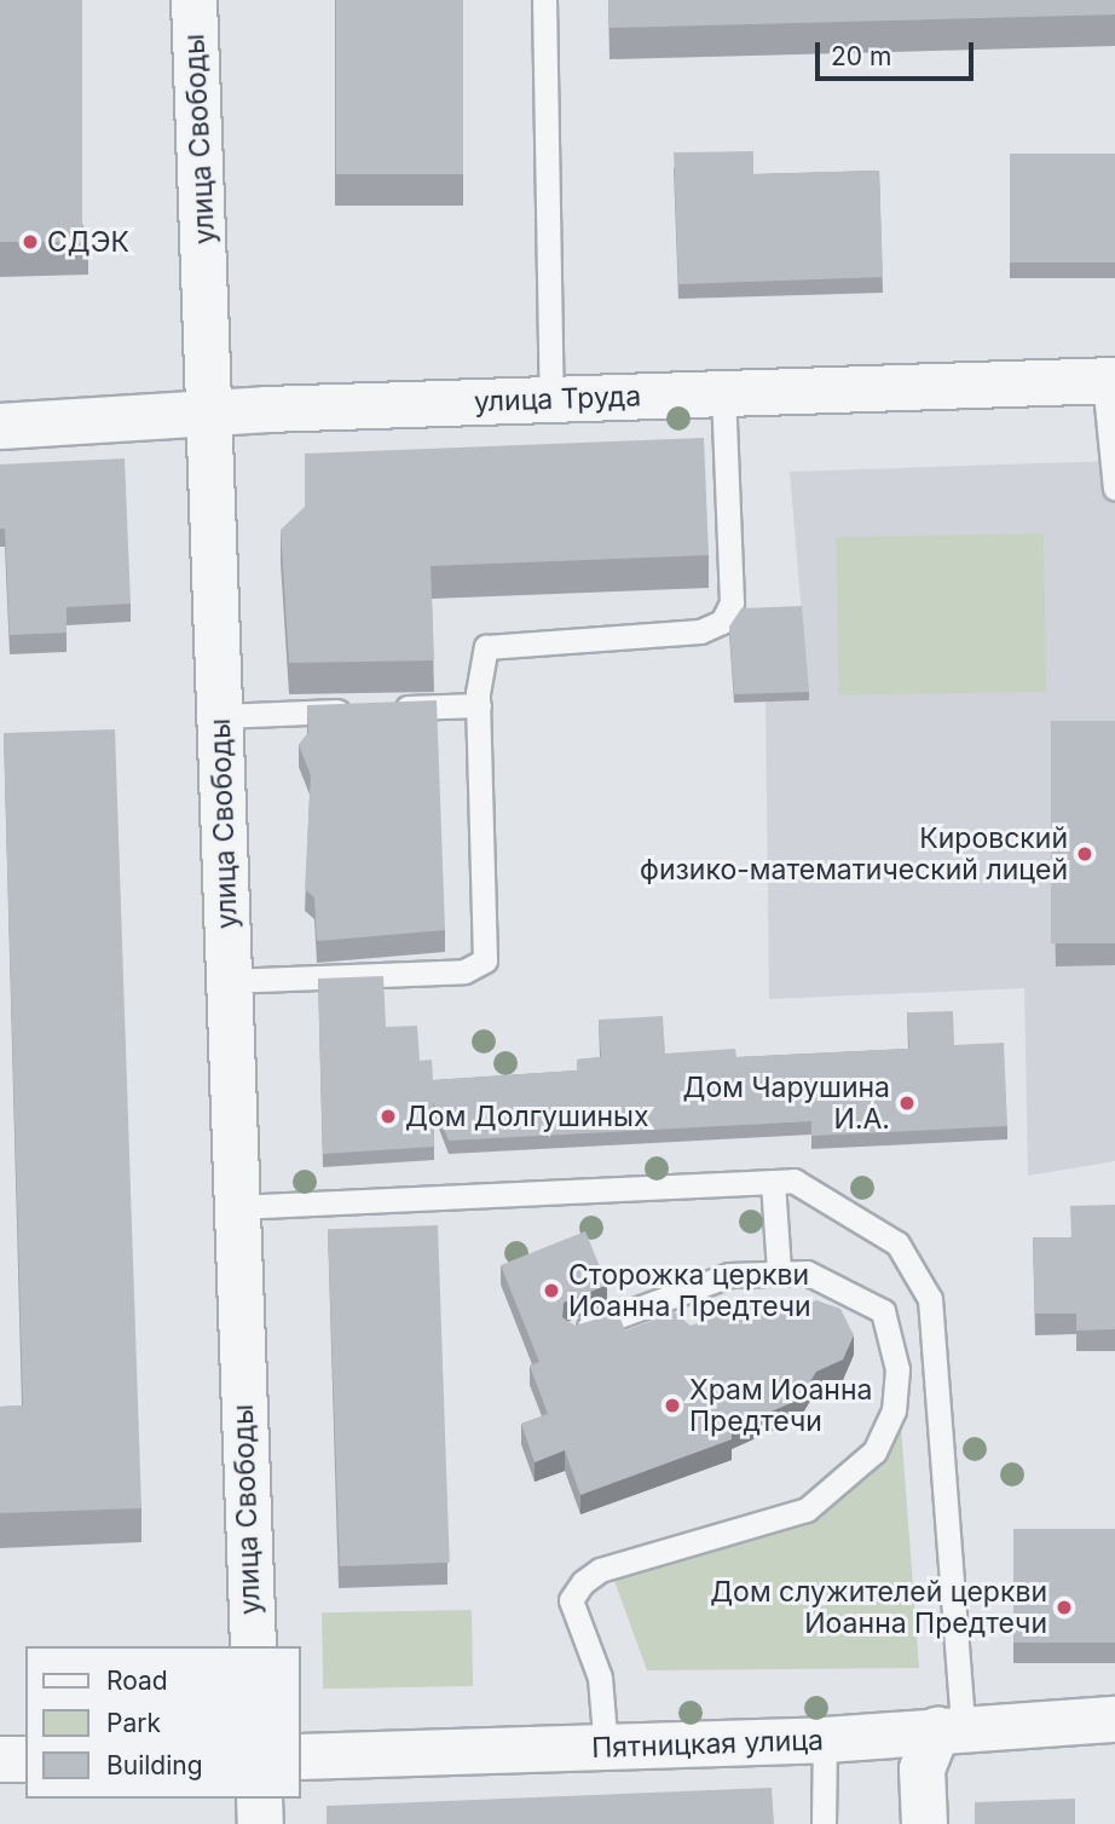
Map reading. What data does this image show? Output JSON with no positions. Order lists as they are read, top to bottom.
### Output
{
  "streets": {
    "street": ["улица Свободы", "улица Труда", "Пятницкая улица"]
  },
  "crossings": [
    ["улица Свободы", "улица Труда"]
  ],
  "places": [
    "СДЭК",
    "Кировский физико-математический лицей",
    "Дом Чарушина И.А.",
    "Дом Долгушиных",
    "Сторожка церкви Иоанна Предтечи",
    "Храм Иоанна Предтечи",
    "Дом служителей церкви Иоанна Предтечи"
  ],
  "legend": ["Road", "Park", "Building"],
  "scale_bar": "20 m"
}
